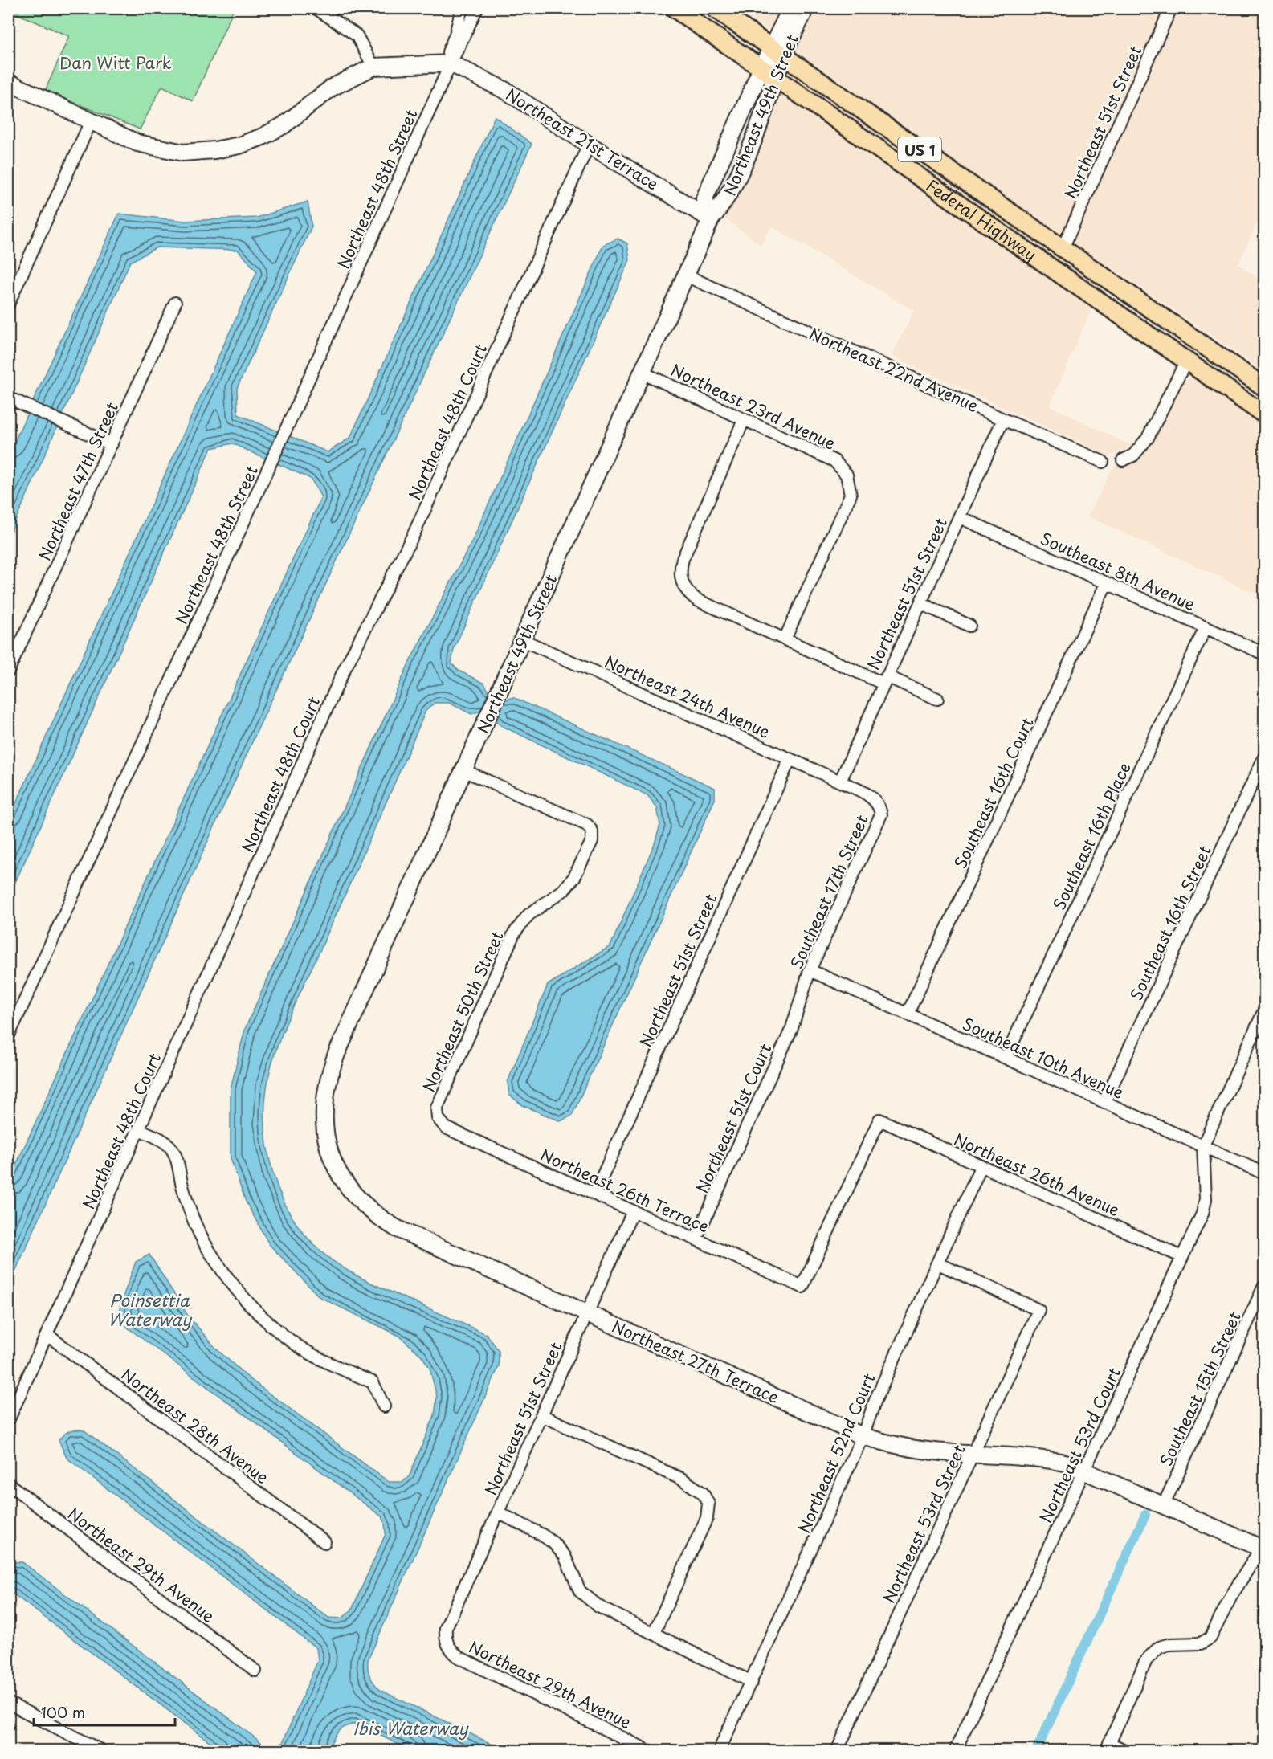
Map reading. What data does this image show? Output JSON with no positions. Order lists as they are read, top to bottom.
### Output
{
  "streets": {
    "main road": ["US 1", "Federal Highway"],
    "street": [
      "Northeast 49th Street",
      "Northeast 51st Street",
      "Northeast 21st Terrace",
      "Northeast 48th Street",
      "Northeast 22nd Avenue",
      "Northeast 23rd Avenue",
      "Northeast 48th Court",
      "Northeast 47th Street",
      "Southeast 8th Avenue",
      "Northeast 24th Avenue",
      "Southeast 16th Court",
      "Southeast 16th Place",
      "Southeast 17th Street",
      "Southeast 16th Street",
      "Northeast 50th Street",
      "Southeast 10th Avenue",
      "Northeast 51st Court",
      "Northeast 26th Avenue",
      "Northeast 26th Terrace",
      "Northeast 27th Terrace",
      "Southeast 15th Street",
      "Northeast 28th Avenue",
      "Northeast 53rd Court",
      "Northeast 52nd Court",
      "Northeast 53rd Street",
      "Northeast 29th Avenue"
    ]
  },
  "crossings": [
    ["Northeast 49th Street", "Northeast 21st Terrace"],
    ["Northeast 49th Street", "Federal Highway"],
    ["Northeast 49th Street", "Northeast 22nd Avenue"],
    ["Northeast 49th Street", "Northeast 23rd Avenue"],
    ["Northeast 49th Street", "Northeast 24th Avenue"],
    ["Northeast 49th Street", "Northeast 50th Street"],
    ["Northeast 49th Street", "Northeast 27th Terrace"],
    ["Northeast 51st Street", "Federal Highway"],
    ["Northeast 51st Street", "Northeast 22nd Avenue"],
    ["Northeast 51st Street", "Southeast 8th Avenue"],
    ["Northeast 51st Street", "Northeast 24th Avenue"],
    ["Northeast 51st Street", "Southeast 17th Street"],
    ["Northeast 51st Street", "Northeast 26th Terrace"],
    ["Northeast 51st Street", "Northeast 27th Terrace"],
    ["Northeast 51st Street", "Northeast 29th Avenue"],
    ["Northeast 21st Terrace", "Northeast 48th Street"],
    ["Northeast 21st Terrace", "Northeast 48th Court"],
    ["Northeast 48th Court", "Northeast 28th Avenue"],
    ["Southeast 8th Avenue", "Southeast 16th Court"],
    ["Southeast 8th Avenue", "Southeast 16th Place"],
    ["Northeast 24th Avenue", "Southeast 17th Street"],
    ["Southeast 16th Court", "Southeast 10th Avenue"],
    ["Southeast 16th Place", "Southeast 10th Avenue"],
    ["Southeast 17th Street", "Southeast 10th Avenue"],
    ["Southeast 17th Street", "Northeast 51st Court"],
    ["Southeast 16th Street", "Southeast 10th Avenue"],
    ["Northeast 50th Street", "Northeast 26th Terrace"],
    ["Southeast 10th Avenue", "Northeast 53rd Court"],
    ["Northeast 51st Court", "Northeast 26th Terrace"],
    ["Northeast 26th Avenue", "Northeast 26th Terrace"],
    ["Northeast 26th Avenue", "Northeast 53rd Court"],
    ["Northeast 26th Avenue", "Northeast 52nd Court"],
    ["Northeast 27th Terrace", "Southeast 15th Street"],
    ["Northeast 27th Terrace", "Northeast 53rd Court"],
    ["Northeast 27th Terrace", "Northeast 52nd Court"],
    ["Northeast 27th Terrace", "Northeast 53rd Street"],
    ["Northeast 52nd Court", "Northeast 53rd Street"]
  ],
  "water": ["Poinsettia Waterway", "Ibis Waterway"],
  "parks": ["Dan Witt Park"],
  "scale_bar": "100 m"
}
